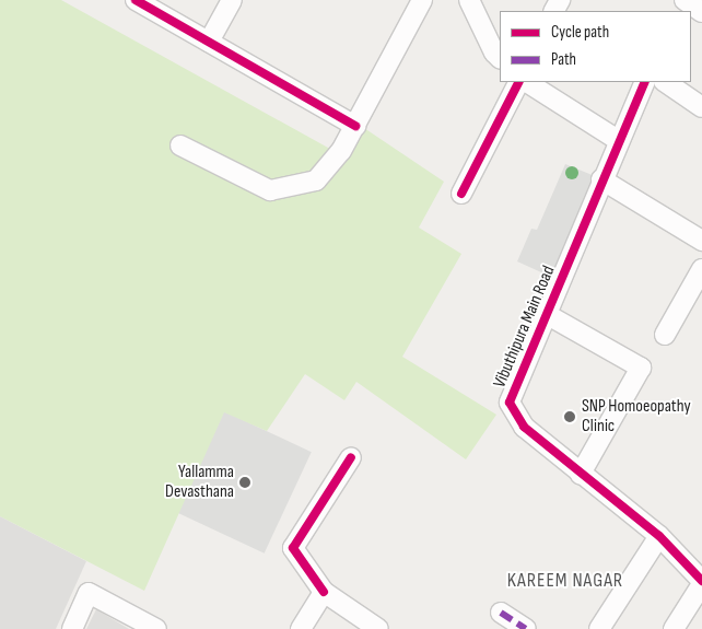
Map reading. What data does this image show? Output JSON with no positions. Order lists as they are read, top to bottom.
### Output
{
  "streets": {
    "street": ["Vibuthipura Main Road"]
  },
  "districts": ["KAREEM NAGAR"],
  "places": ["SNP Homoeopathy Clinic", "Yallamma Devasthana"],
  "legend": ["Cycle path", "Path"]
}
